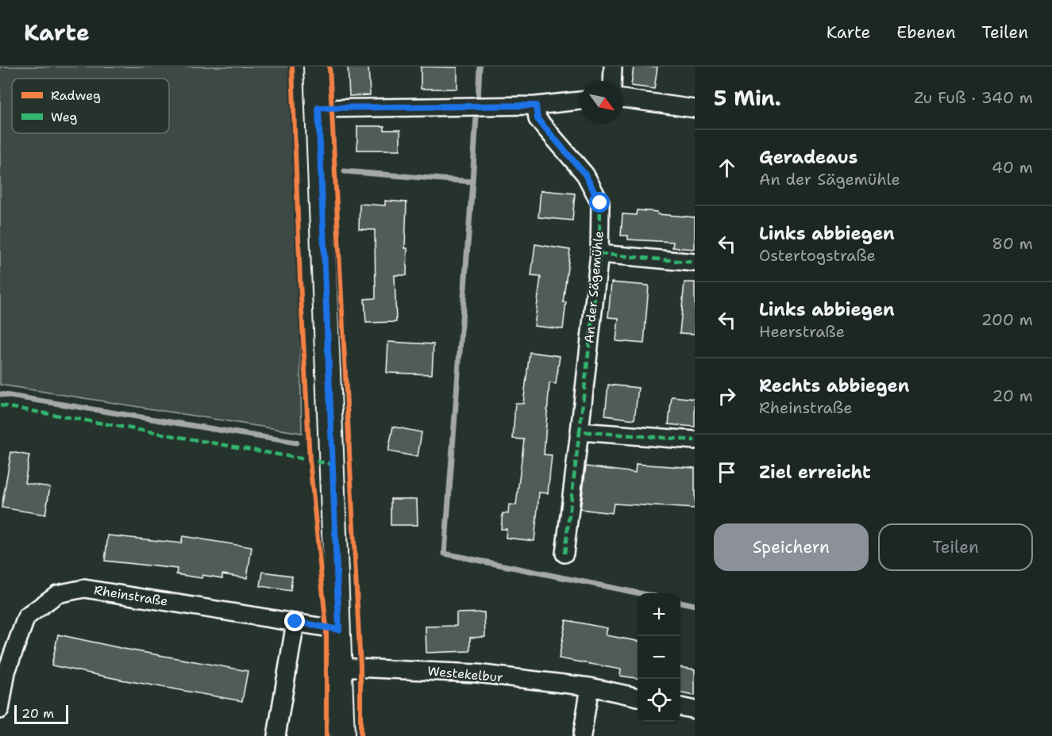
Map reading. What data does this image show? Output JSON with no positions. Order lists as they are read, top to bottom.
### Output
{
  "streets": {
    "street": ["An der Sägemühle", "Rheinstraße", "Westekelbur"]
  },
  "legend": ["Radweg", "Weg"],
  "scale_bar": "20 m",
  "north": "bottom right",
  "page": {
    "header": "Karte",
    "nav": ["Karte", "Ebenen", "Teilen"],
    "heading": ["5 Min.", "Zu Fuß · 340 m"],
    "list": [
      ["Geradeaus", "An der Sägemühle", "40 m"],
      ["Links abbiegen", "Ostertogstraße", "80 m"],
      ["Links abbiegen", "Heerstraße", "200 m"],
      ["Rechts abbiegen", "Rheinstraße", "20 m"],
      "Ziel erreicht"
    ],
    "buttons": ["Speichern", "Teilen"],
    "map_buttons": ["+", "−"],
    "scale": "20 m"
  }
}
